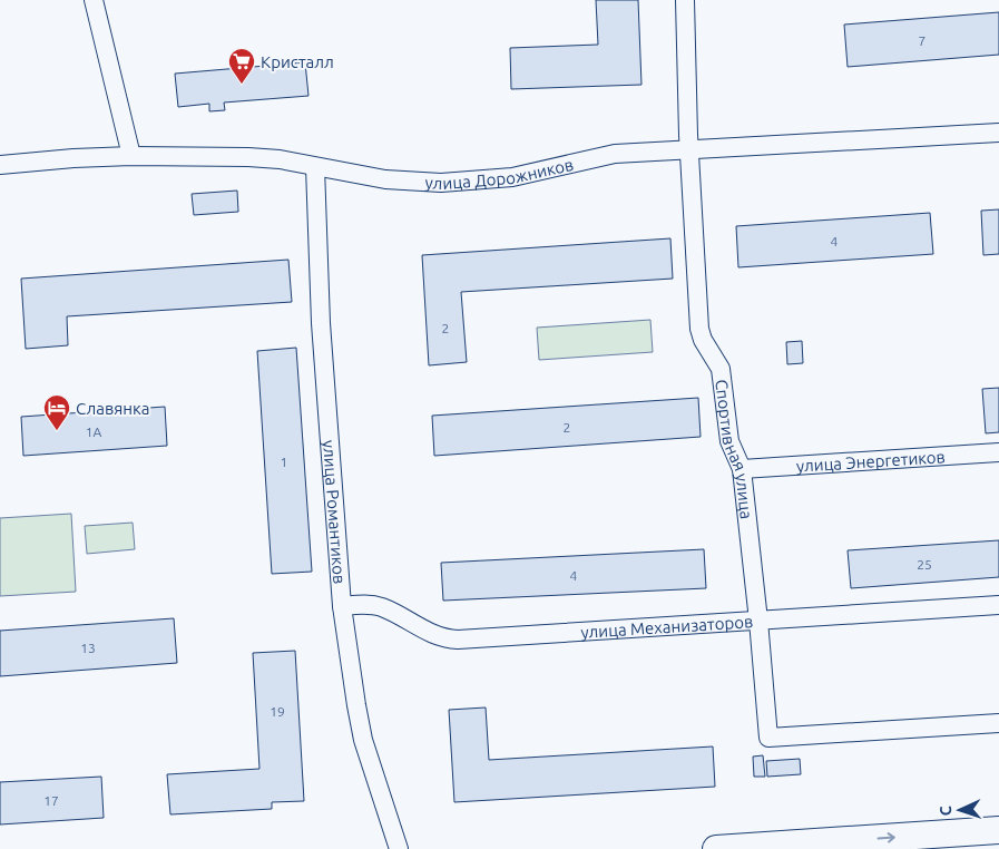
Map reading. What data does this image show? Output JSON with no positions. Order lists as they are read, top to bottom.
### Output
{
  "streets": {
    "street": [
      "улица Дорожников",
      "Спортивная улица",
      "улица Энергетиков",
      "улица Романтиков",
      "улица Механизаторов"
    ]
  },
  "crossings": [
    ["улица Дорожников", "Спортивная улица"],
    ["улица Дорожников", "улица Романтиков"],
    ["Спортивная улица", "улица Энергетиков"],
    ["Спортивная улица", "улица Механизаторов"],
    ["улица Романтиков", "улица Механизаторов"]
  ],
  "places": {
    "supermarket": ["Кристалл"],
    "hotel": ["Славянка"]
  },
  "house_numbers": [
    "7",
    "4",
    "2",
    "2",
    "1А",
    "1",
    "25",
    "4",
    "13",
    "19",
    "17"
  ],
  "north": "left"
}
